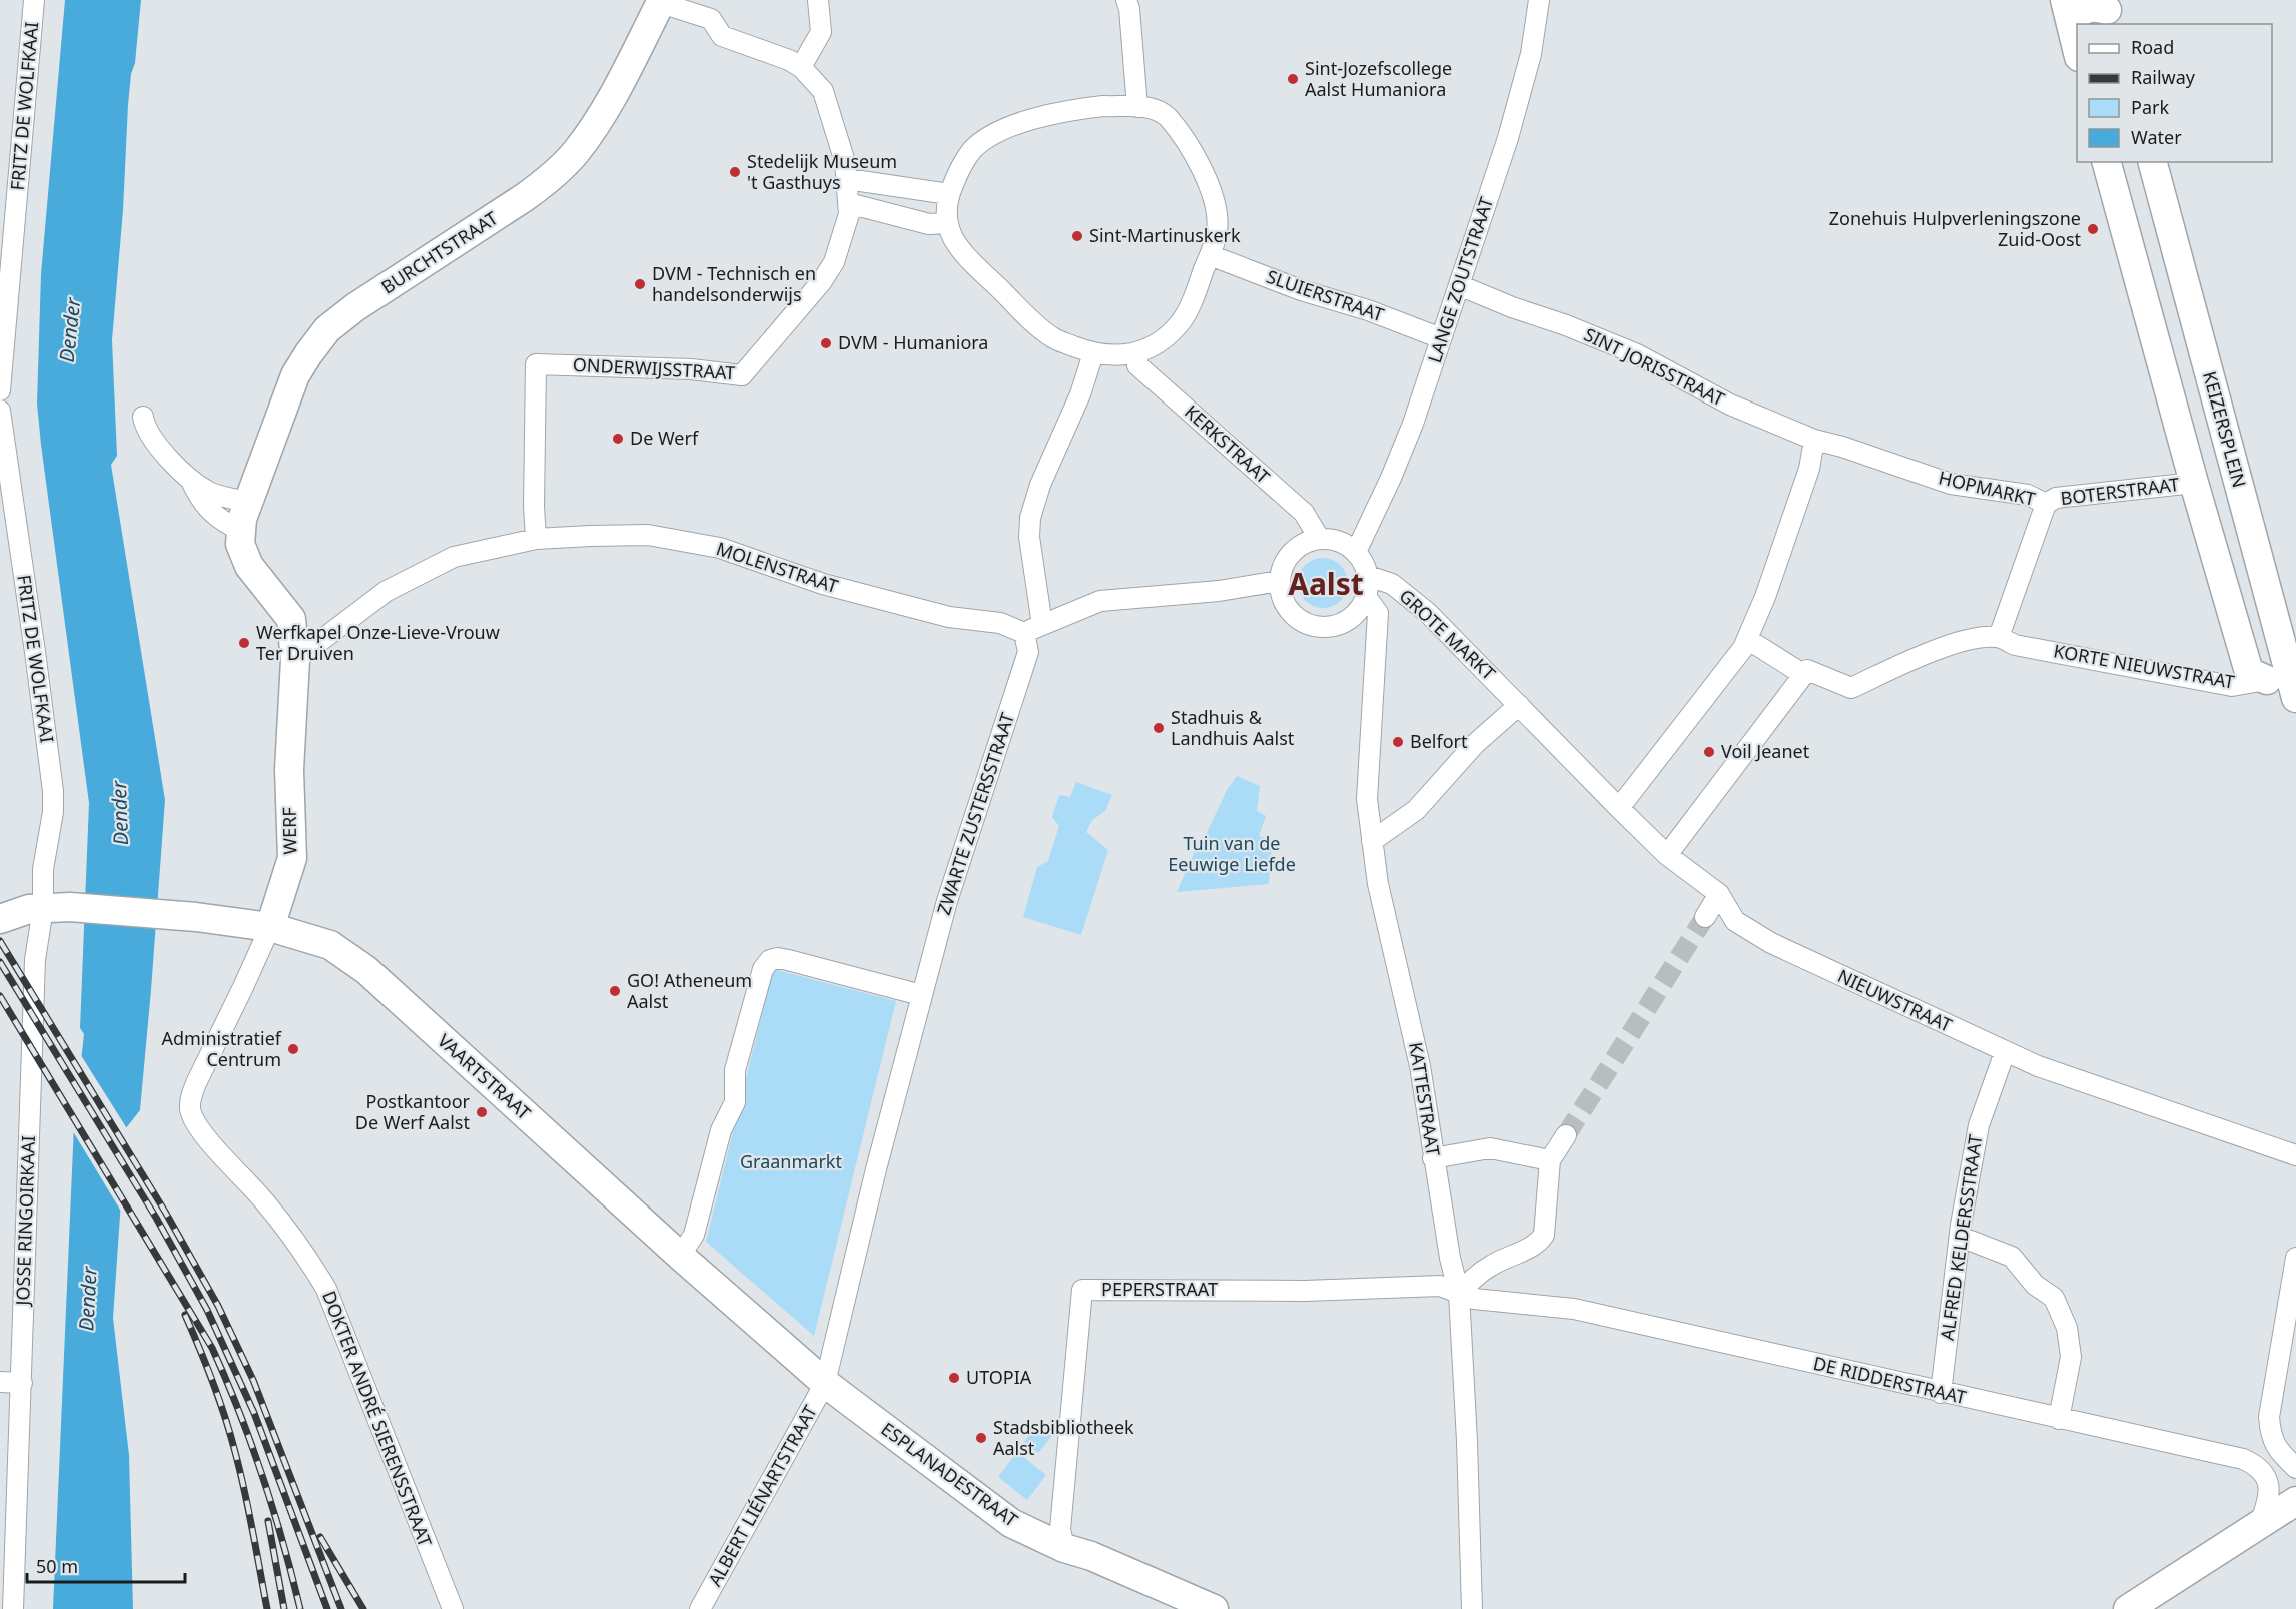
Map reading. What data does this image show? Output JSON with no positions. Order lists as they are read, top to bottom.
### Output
{
  "streets": {
    "street": [
      "FRITZ DE WOLFKAAI",
      "BURCHTSTRAAT",
      "LANGE ZOUTSTRAAT",
      "SLUIERSTRAAT",
      "SINT JORISSTRAAT",
      "ONDERWIJSSTRAAT",
      "KEIZERSPLEIN",
      "KERKSTRAAT",
      "HOPMARKT",
      "BOTERSTRAAT",
      "MOLENSTRAAT",
      "GROTE MARKT",
      "KORTE NIEUWSTRAAT",
      "ZWARTE ZUSTERSSTRAAT",
      "WERF",
      "NIEUWSTRAAT",
      "VAARTSTRAAT",
      "KATTESTRAAT",
      "JOSSE RINGOIRKAAI",
      "ALFRED KELDERSSTRAAT",
      "PEPERSTRAAT",
      "DE RIDDERSTRAAT",
      "DOKTER ANDRÉ SIERENSSTRAAT",
      "ESPLANADESTRAAT",
      "ALBERT LIÉNARTSTRAAT"
    ]
  },
  "crossings": [
    ["FRITZ DE WOLFKAAI", "JOSSE RINGOIRKAAI"],
    ["BURCHTSTRAAT", "ONDERWIJSSTRAAT"],
    ["BURCHTSTRAAT", "WERF"],
    ["LANGE ZOUTSTRAAT", "SLUIERSTRAAT"],
    ["LANGE ZOUTSTRAAT", "SINT JORISSTRAAT"],
    ["LANGE ZOUTSTRAAT", "KERKSTRAAT"],
    ["LANGE ZOUTSTRAAT", "GROTE MARKT"],
    ["LANGE ZOUTSTRAAT", "KATTESTRAAT"],
    ["SINT JORISSTRAAT", "HOPMARKT"],
    ["ONDERWIJSSTRAAT", "MOLENSTRAAT"],
    ["KEIZERSPLEIN", "KORTE NIEUWSTRAAT"],
    ["KERKSTRAAT", "GROTE MARKT"],
    ["KERKSTRAAT", "KATTESTRAAT"],
    ["HOPMARKT", "BOTERSTRAAT"],
    ["HOPMARKT", "KORTE NIEUWSTRAAT"],
    ["MOLENSTRAAT", "ZWARTE ZUSTERSSTRAAT"],
    ["MOLENSTRAAT", "WERF"],
    ["GROTE MARKT", "NIEUWSTRAAT"],
    ["GROTE MARKT", "KATTESTRAAT"],
    ["WERF", "VAARTSTRAAT"],
    ["WERF", "DOKTER ANDRÉ SIERENSSTRAAT"],
    ["NIEUWSTRAAT", "ALFRED KELDERSSTRAAT"],
    ["VAARTSTRAAT", "DOKTER ANDRÉ SIERENSSTRAAT"],
    ["KATTESTRAAT", "PEPERSTRAAT"],
    ["KATTESTRAAT", "DE RIDDERSTRAAT"],
    ["ALFRED KELDERSSTRAAT", "DE RIDDERSTRAAT"],
    ["PEPERSTRAAT", "DE RIDDERSTRAAT"],
    ["PEPERSTRAAT", "ESPLANADESTRAAT"],
    ["ESPLANADESTRAAT", "ALBERT LIÉNARTSTRAAT"]
  ],
  "districts": ["Aalst"],
  "water": ["Dender"],
  "parks": ["Tuin van de Eeuwige Liefde", "Graanmarkt"],
  "places": [
    "Sint-Jozefscollege Aalst Humaniora",
    "Stedelijk Museum 't Gasthuys",
    "Zonehuis Hulpverleningszone Zuid-Oost",
    "Sint-Martinuskerk",
    "DVM - Technisch en handelsonderwijs",
    "DVM - Humaniora",
    "De Werf",
    "Werfkapel Onze-Lieve-Vrouw Ter Druiven",
    "Stadhuis & Landhuis Aalst",
    "Belfort",
    "Voil Jeanet",
    "GO! Atheneum Aalst",
    "Administratief Centrum",
    "Postkantoor De Werf Aalst",
    "UTOPIA",
    "Stadsbibliotheek Aalst"
  ],
  "legend": [
    "Road",
    "Railway",
    "Park",
    "Water"
  ],
  "scale_bar": "50 m"
}
